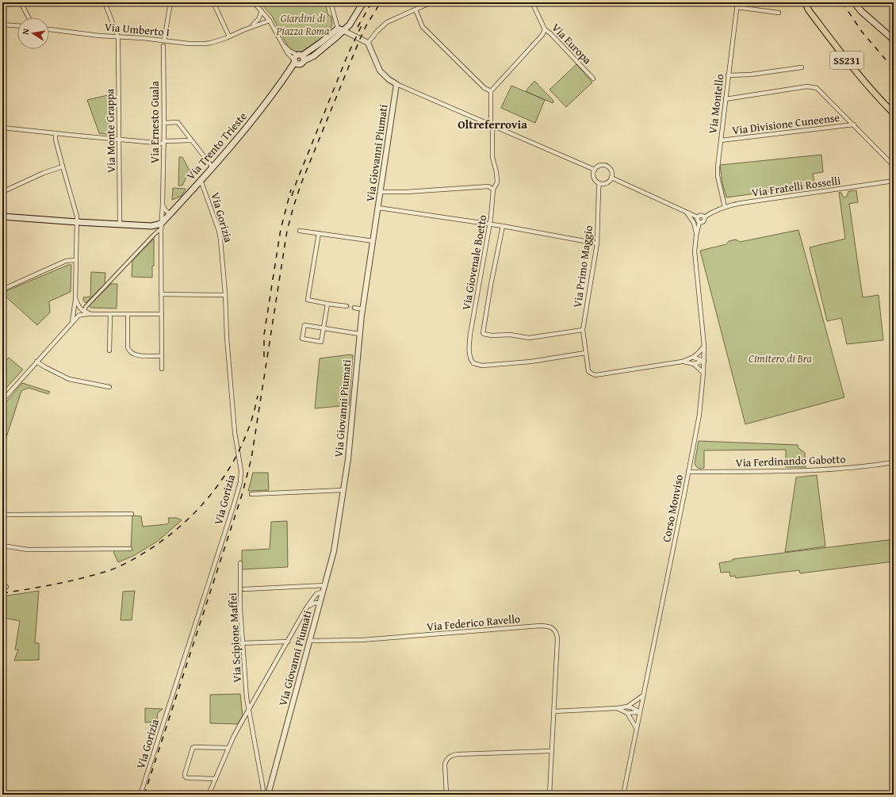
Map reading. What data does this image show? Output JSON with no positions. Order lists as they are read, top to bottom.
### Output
{
  "streets": {
    "main road": ["SS231", "Via Trento Trieste"],
    "street": [
      "Via Umberto I",
      "Via Europa",
      "Via Montello",
      "Via Ernesto Guala",
      "Via Divisione Cuneense",
      "Via Monte Grappa",
      "Via Giovanni Piumati",
      "Via Fratelli Rosselli",
      "Via Gorizia",
      "Via Giovenale Boetto",
      "Via Primo Maggio",
      "Via Ferdinando Gabotto",
      "Corso Monviso",
      "Via Federico Ravello",
      "Via Scipione Maffei"
    ]
  },
  "crossings": [
    ["Via Umberto I", "Via Ernesto Guala"],
    ["Via Umberto I", "Via Monte Grappa"],
    ["Via Montello", "Via Divisione Cuneense"],
    ["Via Montello", "Via Fratelli Rosselli"],
    ["Via Ernesto Guala", "Via Trento Trieste"],
    ["Via Trento Trieste", "Via Gorizia"],
    ["Via Giovanni Piumati", "Via Federico Ravello"],
    ["Via Giovanni Piumati", "Via Scipione Maffei"],
    ["Via Fratelli Rosselli", "Corso Monviso"],
    ["Via Giovenale Boetto", "Via Primo Maggio"],
    ["Via Primo Maggio", "Corso Monviso"],
    ["Via Ferdinando Gabotto", "Corso Monviso"]
  ],
  "districts": ["Oltreferrovia"],
  "parks": ["Giardini di Piazza Roma", "Cimitero di Bra"],
  "north": "left"
}
